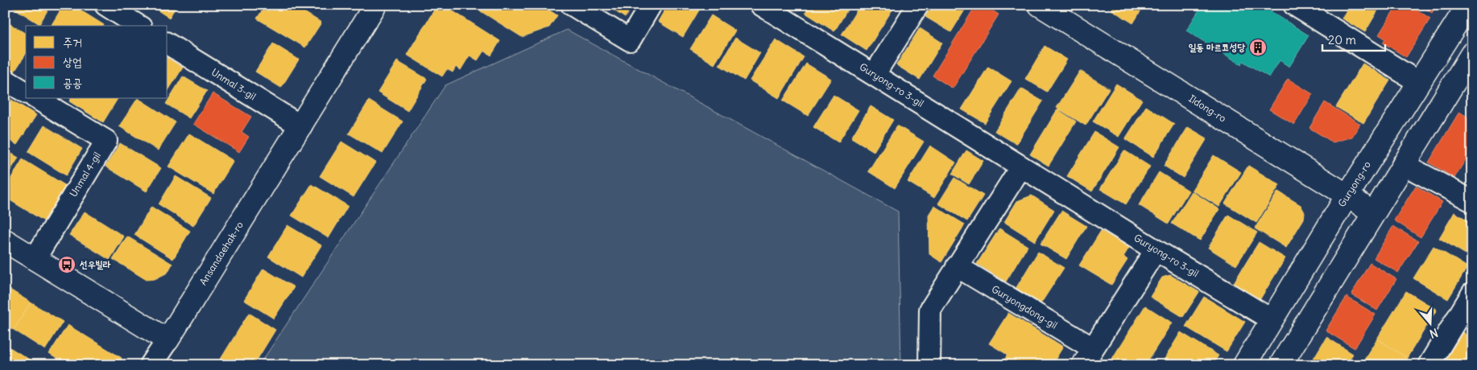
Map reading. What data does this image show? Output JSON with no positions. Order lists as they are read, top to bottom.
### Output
{
  "streets": {
    "street": [
      "Unmal 3-gil",
      "Guryong-ro 3-gil",
      "Ildong-ro",
      "Unmal 4-gil",
      "Guryong-ro",
      "Ansandaehak-ro",
      "Guryongdong-gil"
    ]
  },
  "crossings": [
    ["Unmal 3-gil", "Ansandaehak-ro"],
    ["Guryong-ro 3-gil", "Guryong-ro"],
    ["Guryong-ro 3-gil", "Guryongdong-gil"],
    ["Ildong-ro", "Guryong-ro"]
  ],
  "places": {
    "building": ["일동 마르코성당"],
    "bus stop": ["선우빌라"]
  },
  "legend": ["주거", "상업", "공공"],
  "scale_bar": "20 m",
  "north": "bottom"
}
